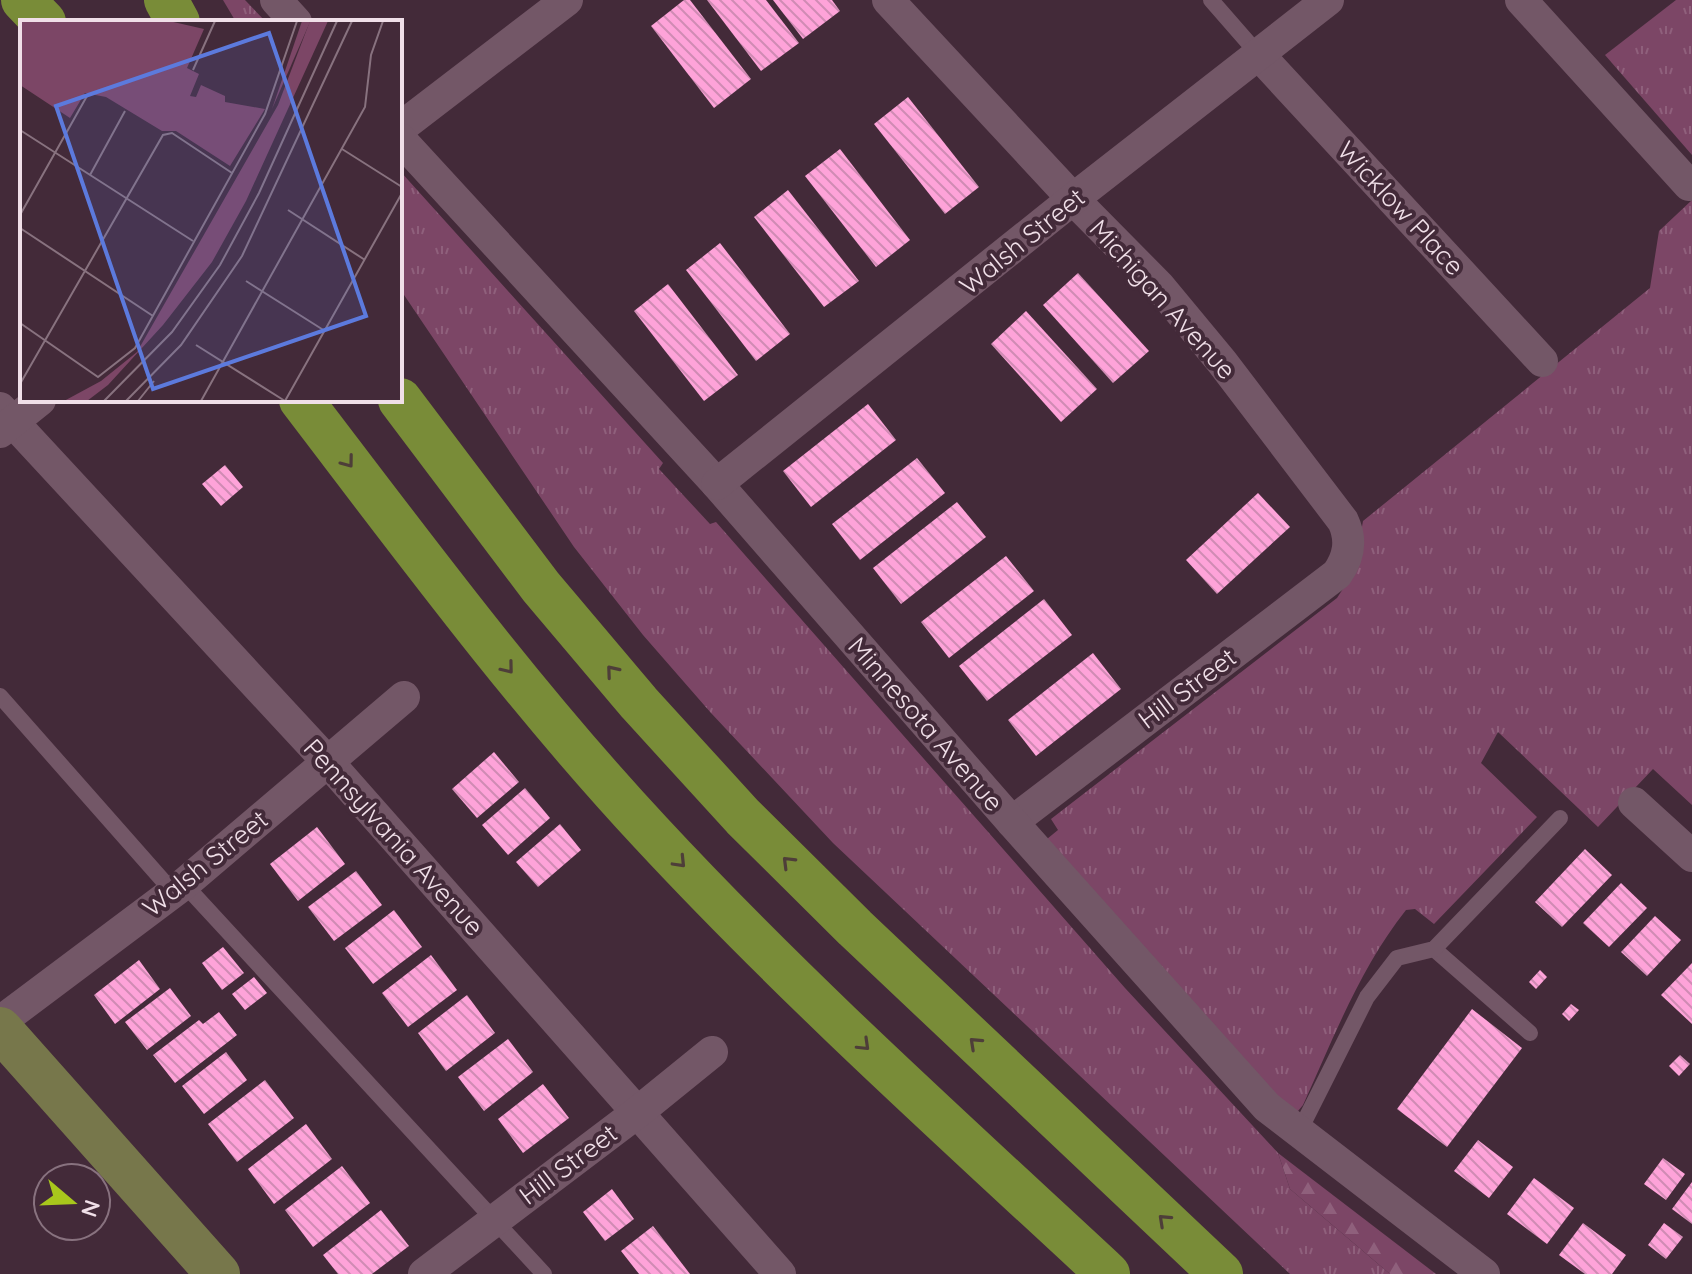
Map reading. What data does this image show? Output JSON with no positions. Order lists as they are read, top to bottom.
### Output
{
  "streets": {
    "street": [
      "Wicklow Place",
      "Walsh Street",
      "Michigan Avenue",
      "Hill Street",
      "Minnesota Avenue",
      "Pennsylvania Avenue"
    ]
  },
  "crossings": [
    ["Wicklow Place", "Walsh Street"],
    ["Walsh Street", "Michigan Avenue"],
    ["Walsh Street", "Minnesota Avenue"],
    ["Walsh Street", "Pennsylvania Avenue"],
    ["Michigan Avenue", "Hill Street"],
    ["Hill Street", "Minnesota Avenue"],
    ["Hill Street", "Pennsylvania Avenue"]
  ],
  "north": "right"
}
